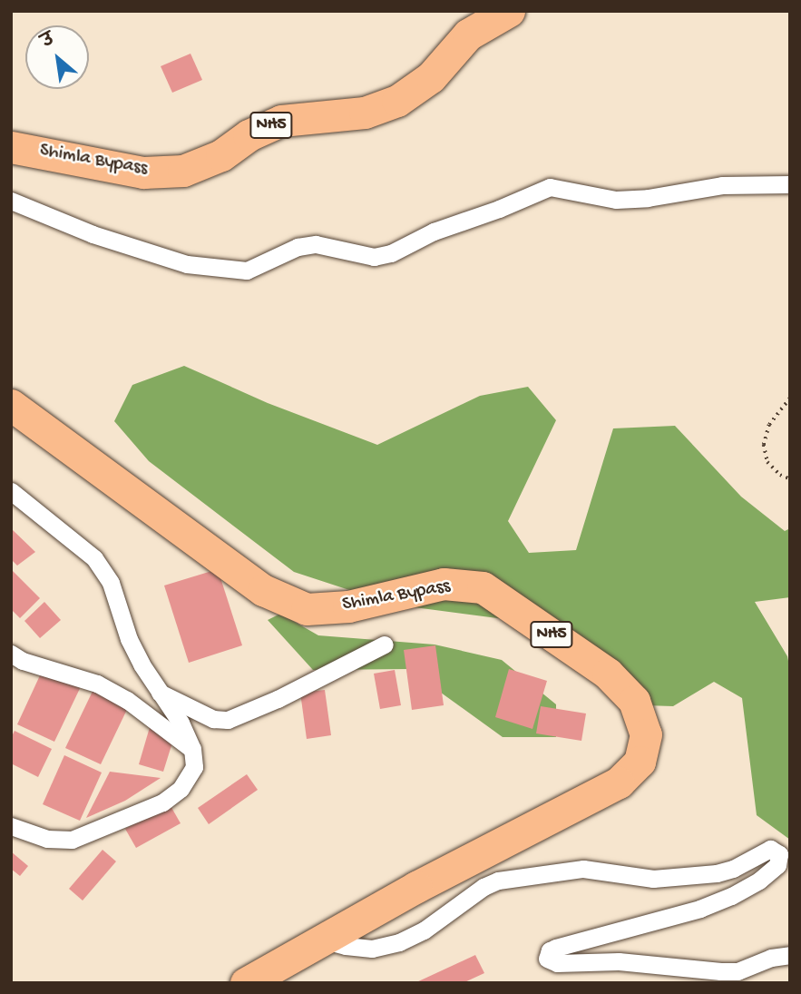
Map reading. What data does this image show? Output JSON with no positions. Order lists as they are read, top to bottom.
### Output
{
  "streets": {
    "highway": ["NH5", "Shimla Bypass"]
  },
  "north": "top left"
}
